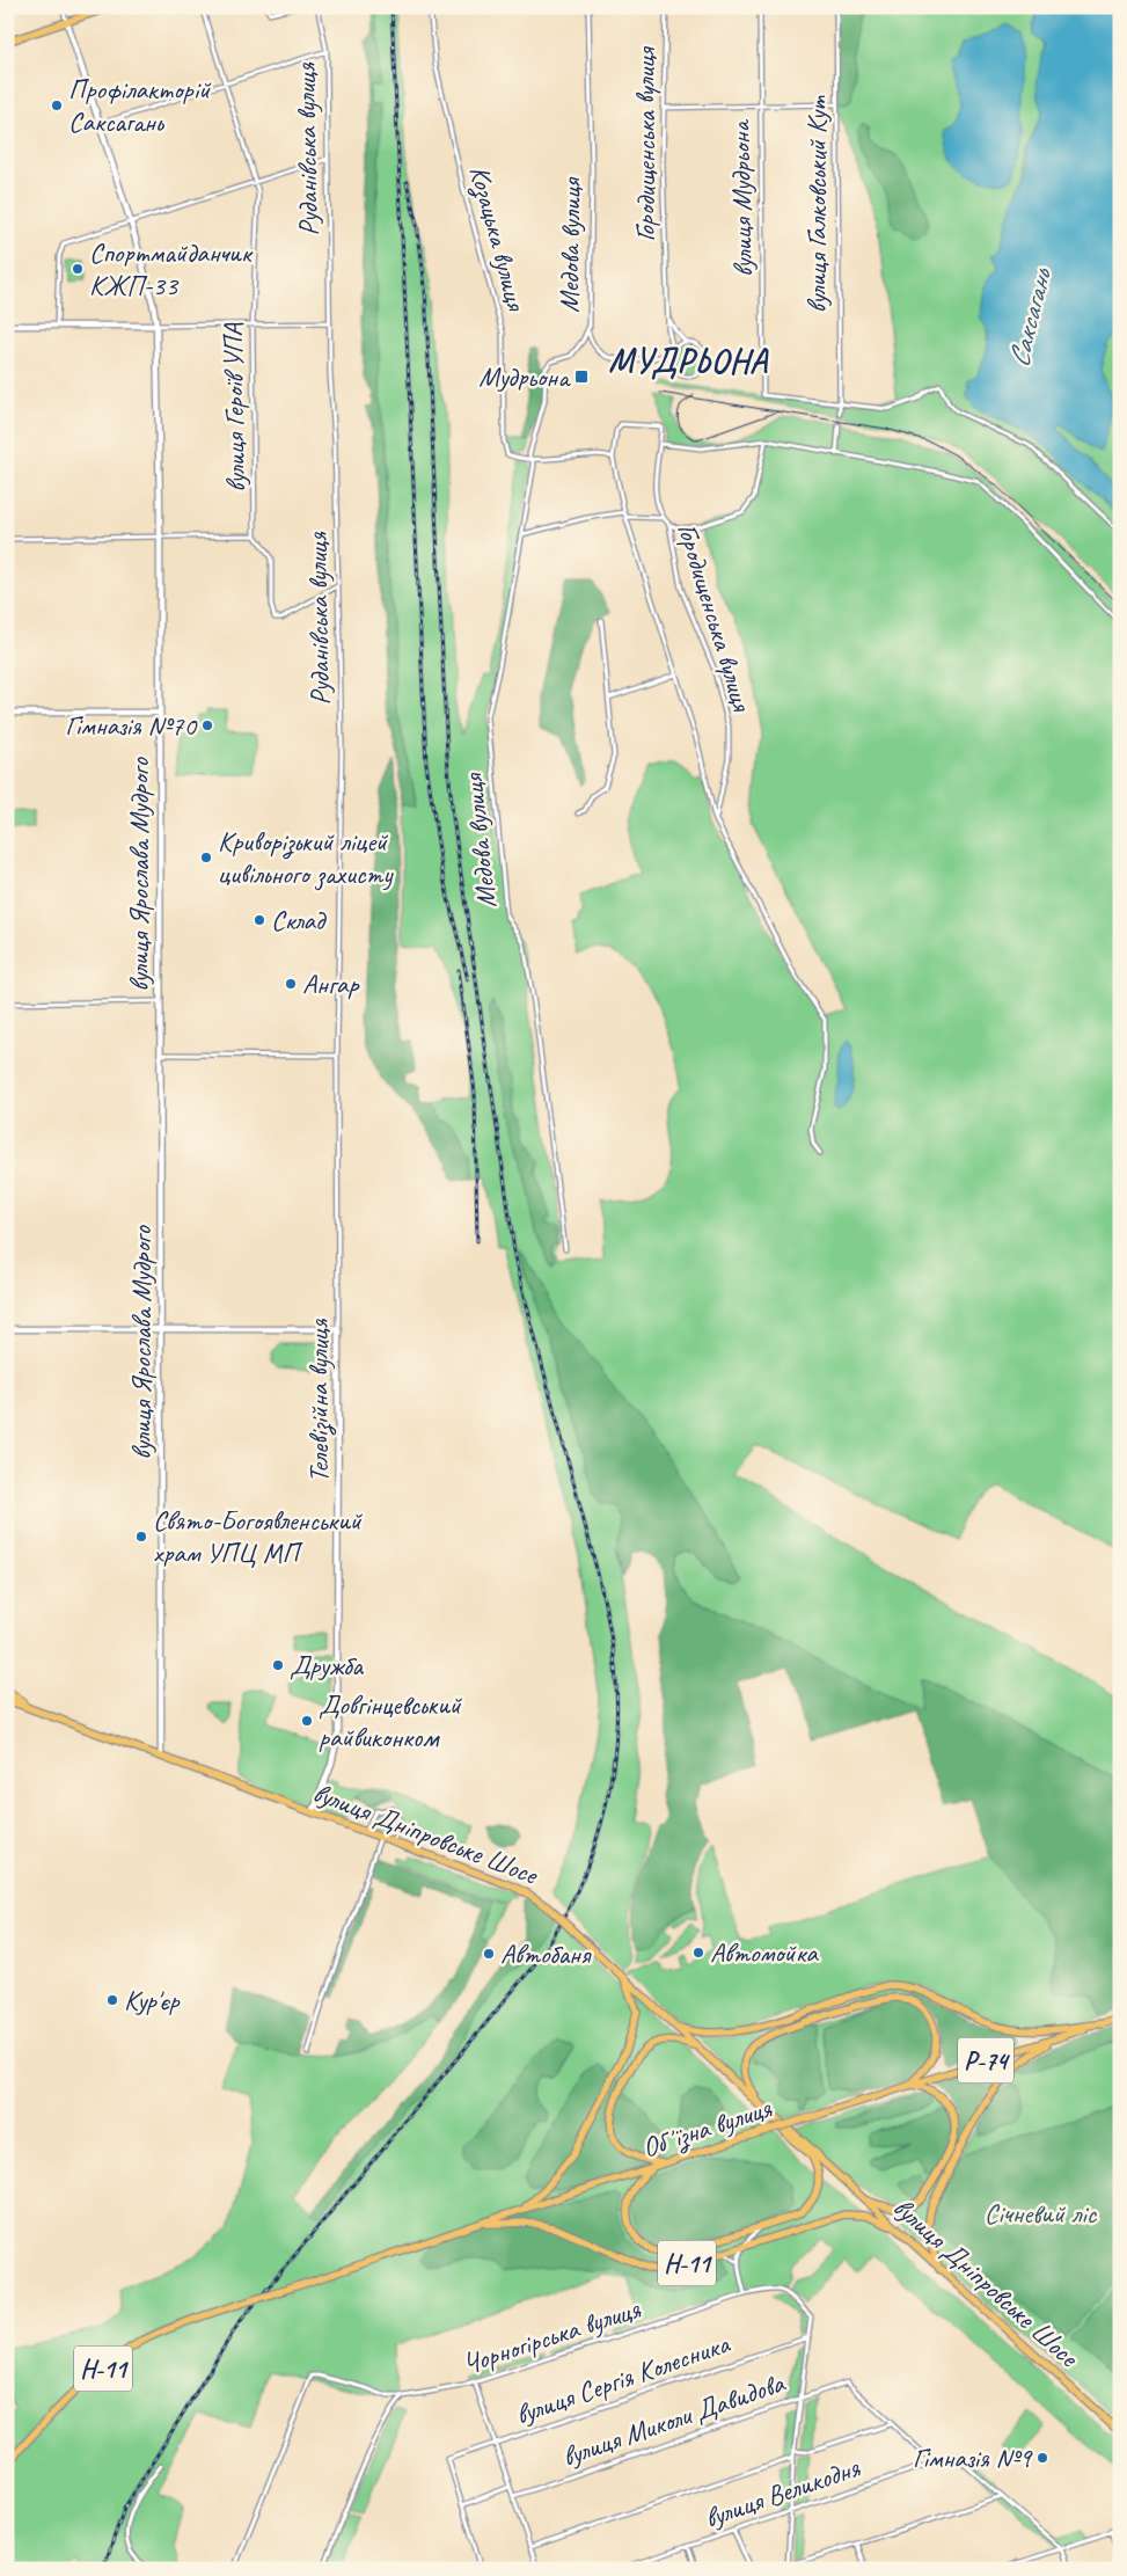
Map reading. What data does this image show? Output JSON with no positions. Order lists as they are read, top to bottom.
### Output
{
  "streets": {
    "main road": [
      "вулиця Дніпровське Шосе",
      "Р-74",
      "Обʼїзна вулиця",
      "Н-11"
    ],
    "street": [
      "Городищенська вулиця",
      "Руданівська вулиця",
      "вулиця Мудрьона",
      "вулиця Галковський Кут",
      "Козацька вулиця",
      "Медова вулиця",
      "вулиця Героїв УПА",
      "вулиця Ярослава Мудрого",
      "Телевізійна вулиця",
      "Чорногірська вулиця",
      "вулиця Сергія Колесника",
      "вулиця Миколи Давидова",
      "вулиця Великодня"
    ]
  },
  "crossings": [
    ["Руданівська вулиця", "Телевізійна вулиця"],
    ["вулиця Мудрьона", "вулиця Галковський Кут"],
    ["Козацька вулиця", "Медова вулиця"],
    ["вулиця Ярослава Мудрого", "вулиця Дніпровське Шосе"],
    ["Телевізійна вулиця", "вулиця Дніпровське Шосе"],
    ["вулиця Дніпровське Шосе", "Н-11"],
    ["Обʼїзна вулиця", "Н-11"],
    ["Чорногірська вулиця", "вулиця Сергія Колесника"]
  ],
  "districts": ["МУДРЬОНА"],
  "water": ["Саксагань"],
  "parks": ["Січневий ліс"],
  "places": {
    "other": [
      "Профілакторій Саксагань",
      "Спортмайданчик КЖП-33",
      "Гімназія №70",
      "Криворізький ліцей цивільного захисту",
      "Склад",
      "Ангар",
      "Свято-Богоявленський храм УПЦ МП",
      "Дружба",
      "Довгінцевський райвиконком",
      "Автомойка",
      "Автобаня",
      "Кур'єр",
      "Гімназія №9"
    ],
    "transit": ["Мудрьона"]
  }
}
